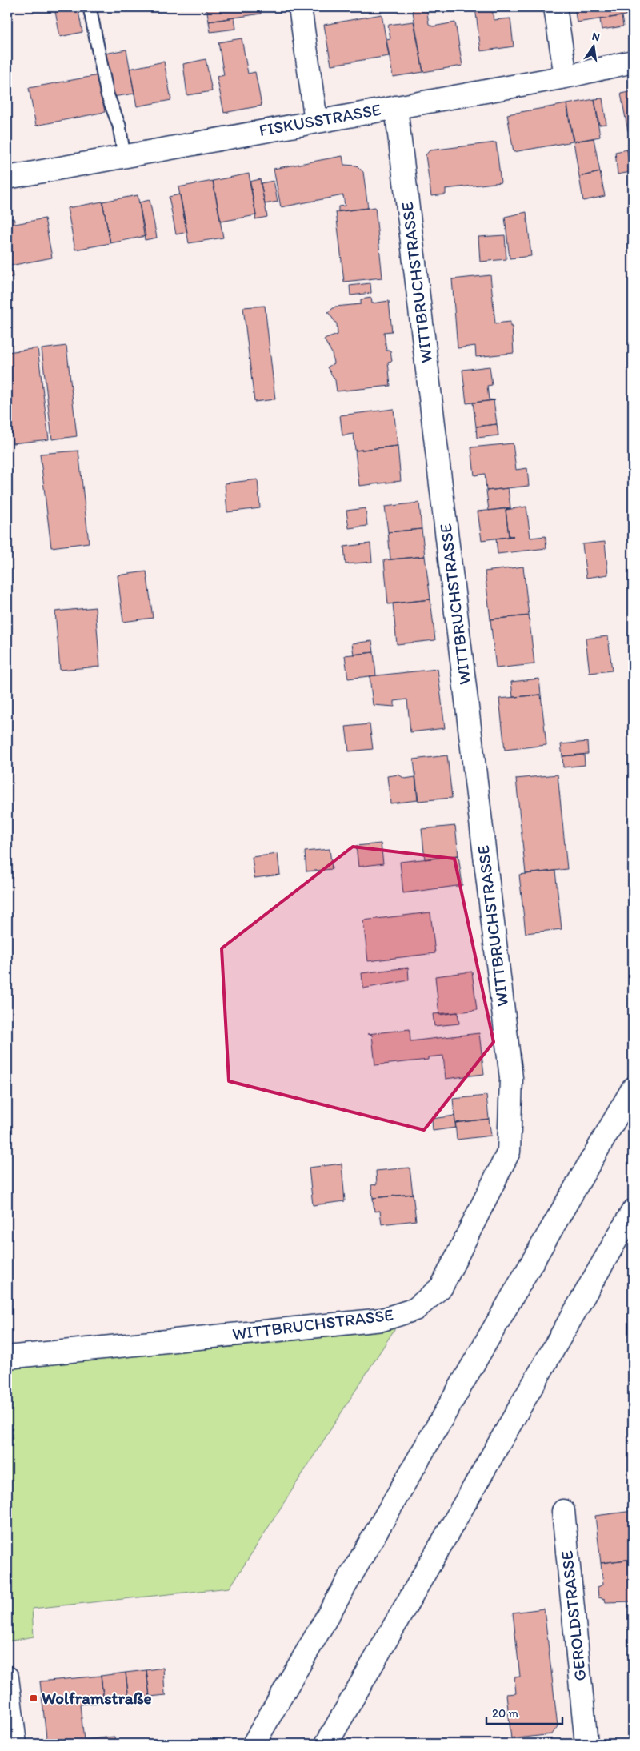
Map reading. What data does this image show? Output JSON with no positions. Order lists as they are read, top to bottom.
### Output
{
  "streets": {
    "main road": ["FISKUSSTRASSE", "WITTBRUCHSTRASSE", "GEROLDSTRASSE"]
  },
  "crossings": [
    ["FISKUSSTRASSE", "WITTBRUCHSTRASSE"]
  ],
  "places": {
    "transit": ["Wolframstraße"]
  },
  "scale_bar": "20 m",
  "north": "top"
}
